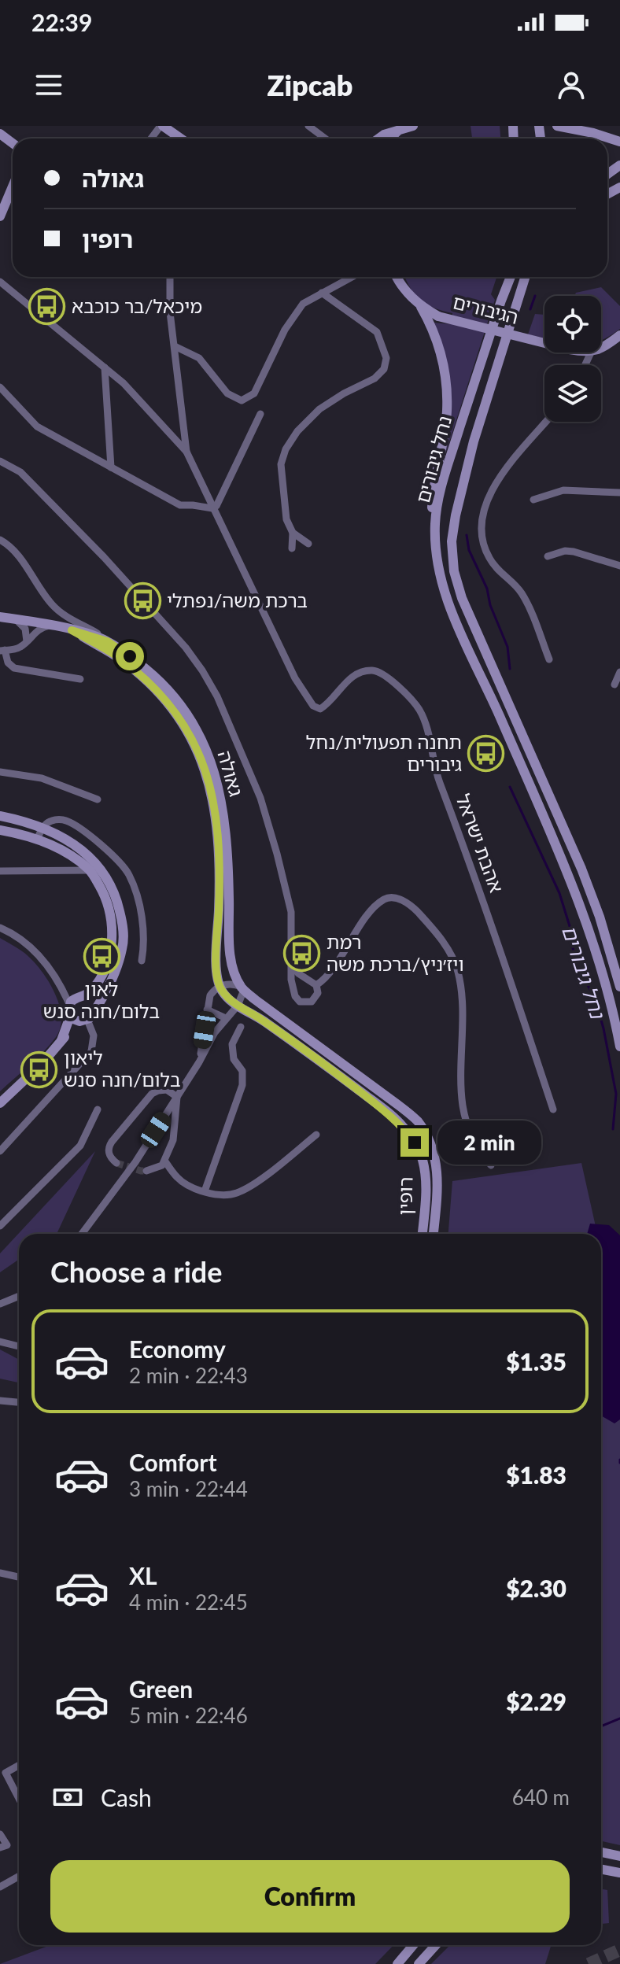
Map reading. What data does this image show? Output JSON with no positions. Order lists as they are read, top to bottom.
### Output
{
  "streets": {
    "street": [
      "הגיבורים",
      "נחל גיבורים",
      "גאולה",
      "אהבת ישראל",
      "רופין"
    ]
  },
  "crossings": [
    ["גאולה", "רופין"]
  ],
  "water": ["נחל גיבורים"],
  "places": {
    "bus stop": [
      "מיכאל/בר כוכבא",
      "ברכת משה/נפתלי",
      "תחנה תפעולית/נחל גיבורים",
      "רמת ויז׳ניץ/ברכת משה",
      "לאון בלום/חנה סנש",
      "ליאון בלום/חנה סנש"
    ]
  },
  "page": {
    "status": "22:39",
    "header": "Zipcab",
    "banner": ["גאולה", "רופין"],
    "bubble": "2 min",
    "heading": "Choose a ride",
    "list": [
      {
        "name": "Economy",
        "note": "2 min · 22:43",
        "value": "$1.35"
      },
      {
        "name": "Comfort",
        "note": "3 min · 22:44",
        "value": "$1.83"
      },
      {
        "name": "XL",
        "note": "4 min · 22:45",
        "value": "$2.30"
      },
      {
        "name": "Green",
        "note": "5 min · 22:46",
        "value": "$2.29"
      }
    ],
    "pay": ["Cash", "640 m"],
    "buttons": "Confirm"
  }
}
